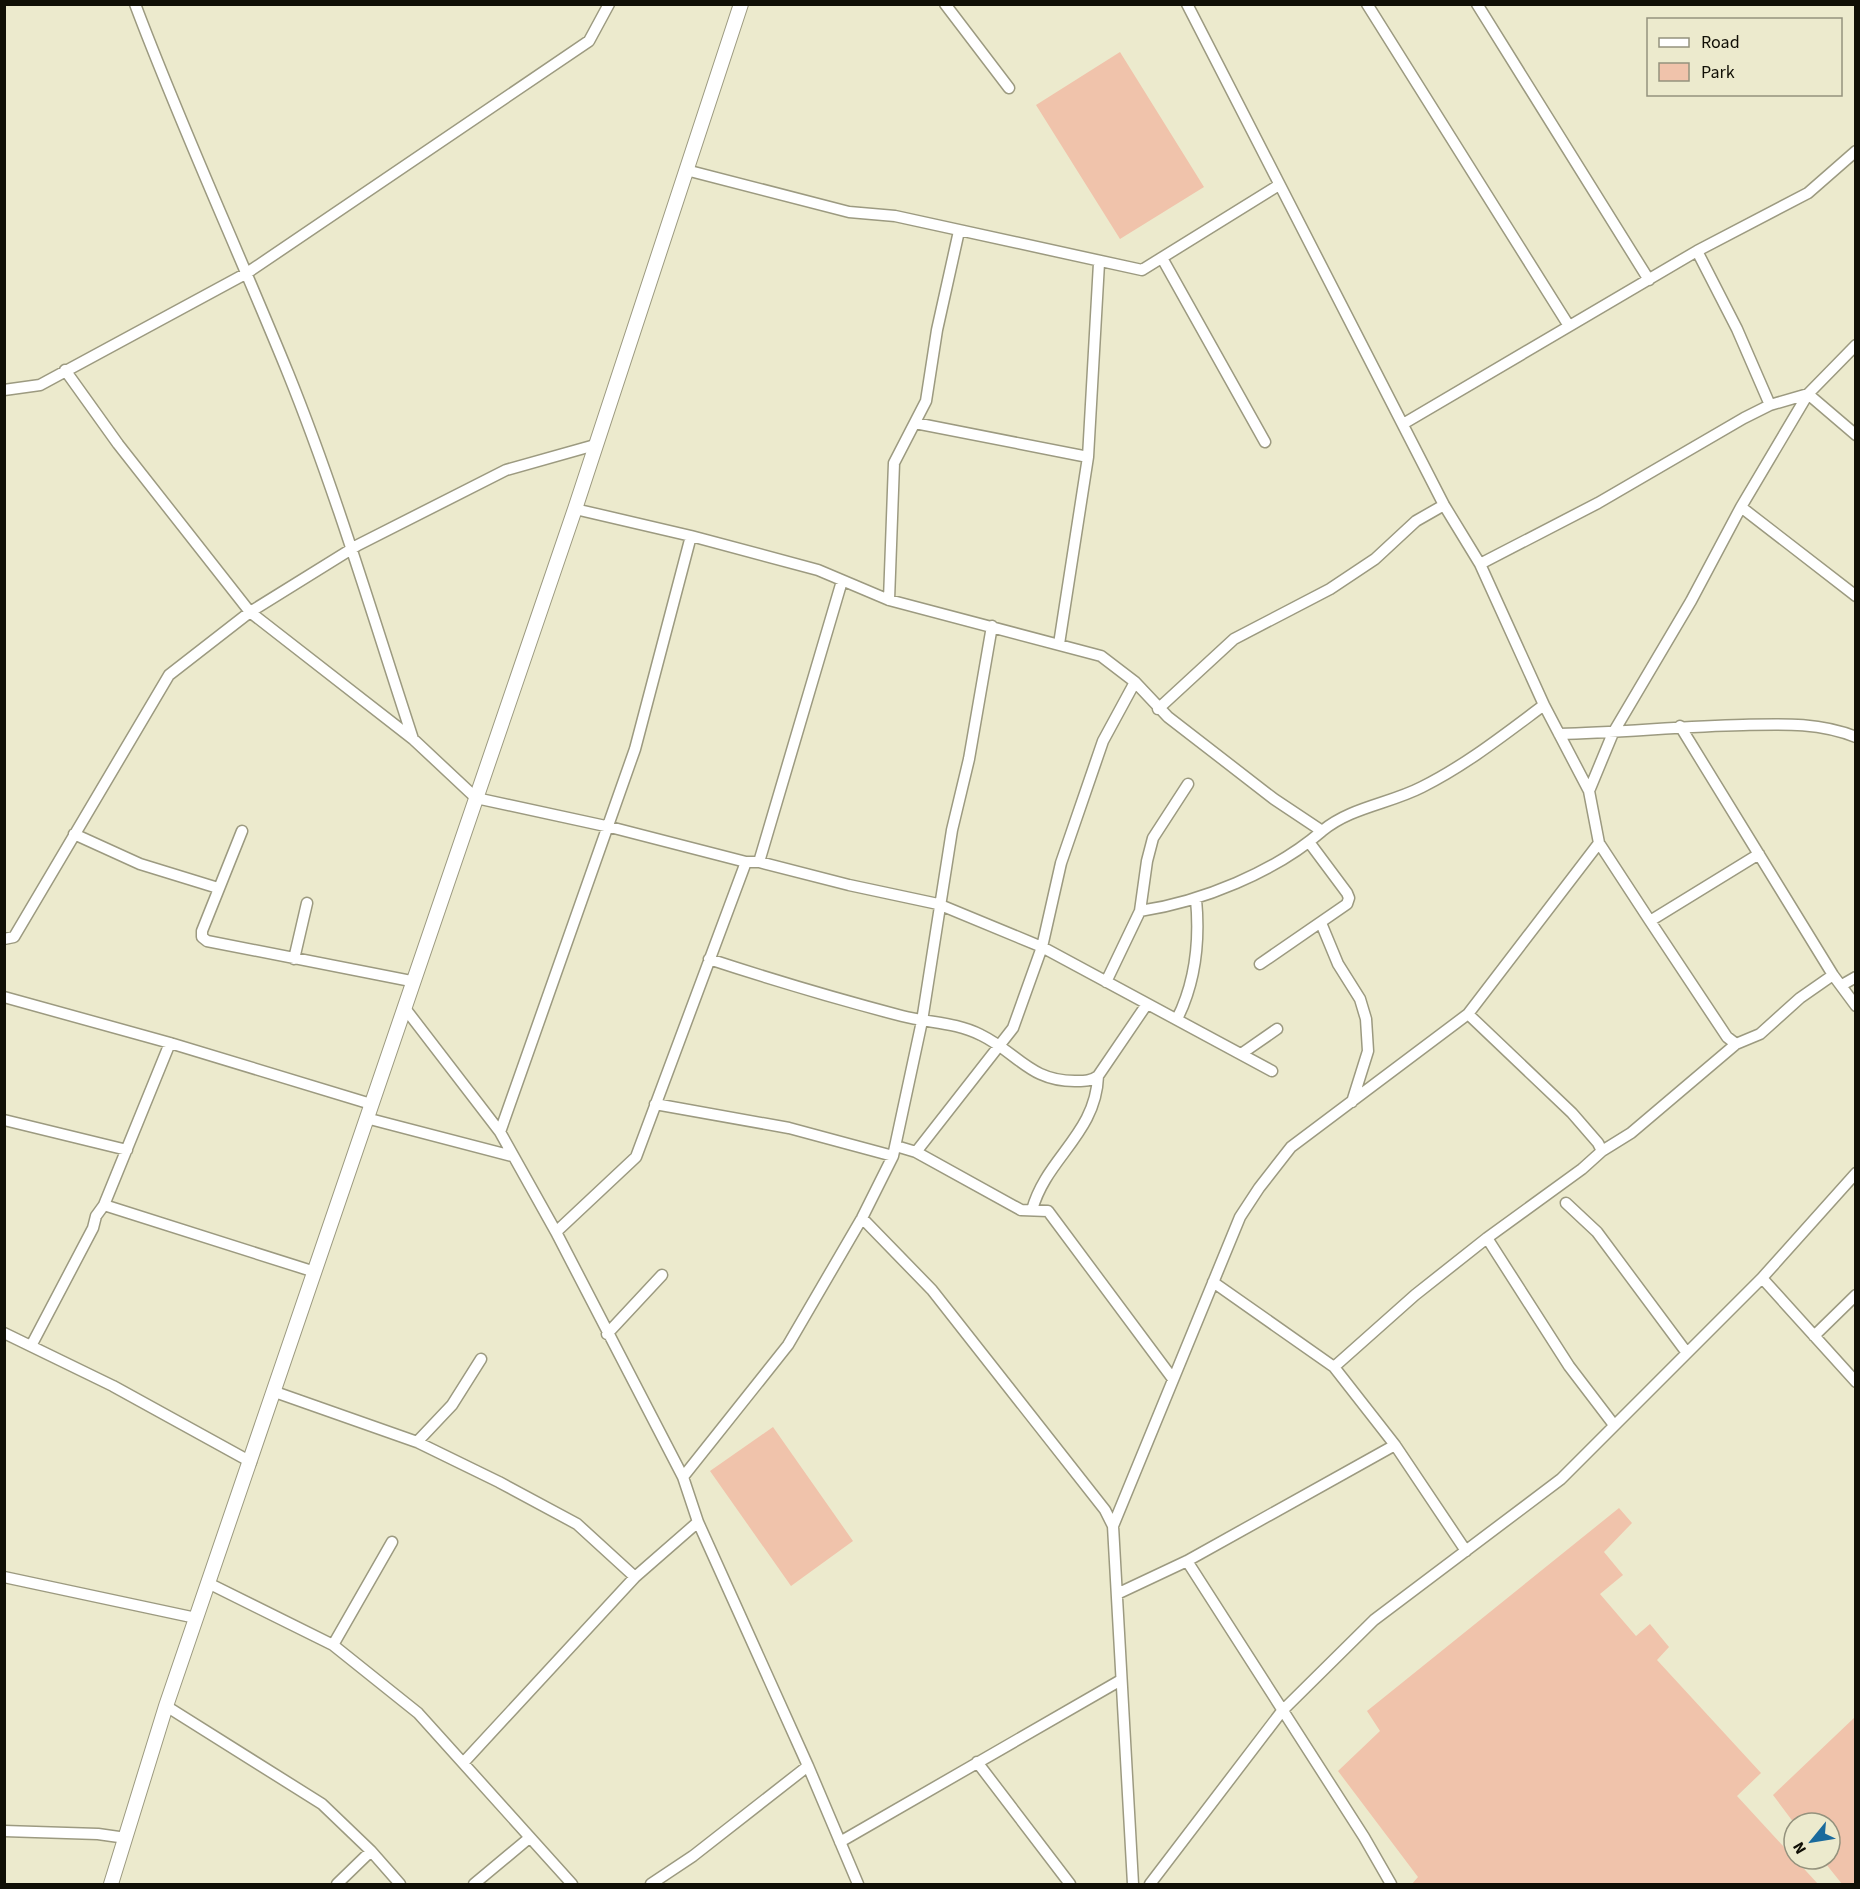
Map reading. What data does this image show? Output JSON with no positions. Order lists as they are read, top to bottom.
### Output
{
  "legend": ["Road", "Park"],
  "north": "bottom left"
}
